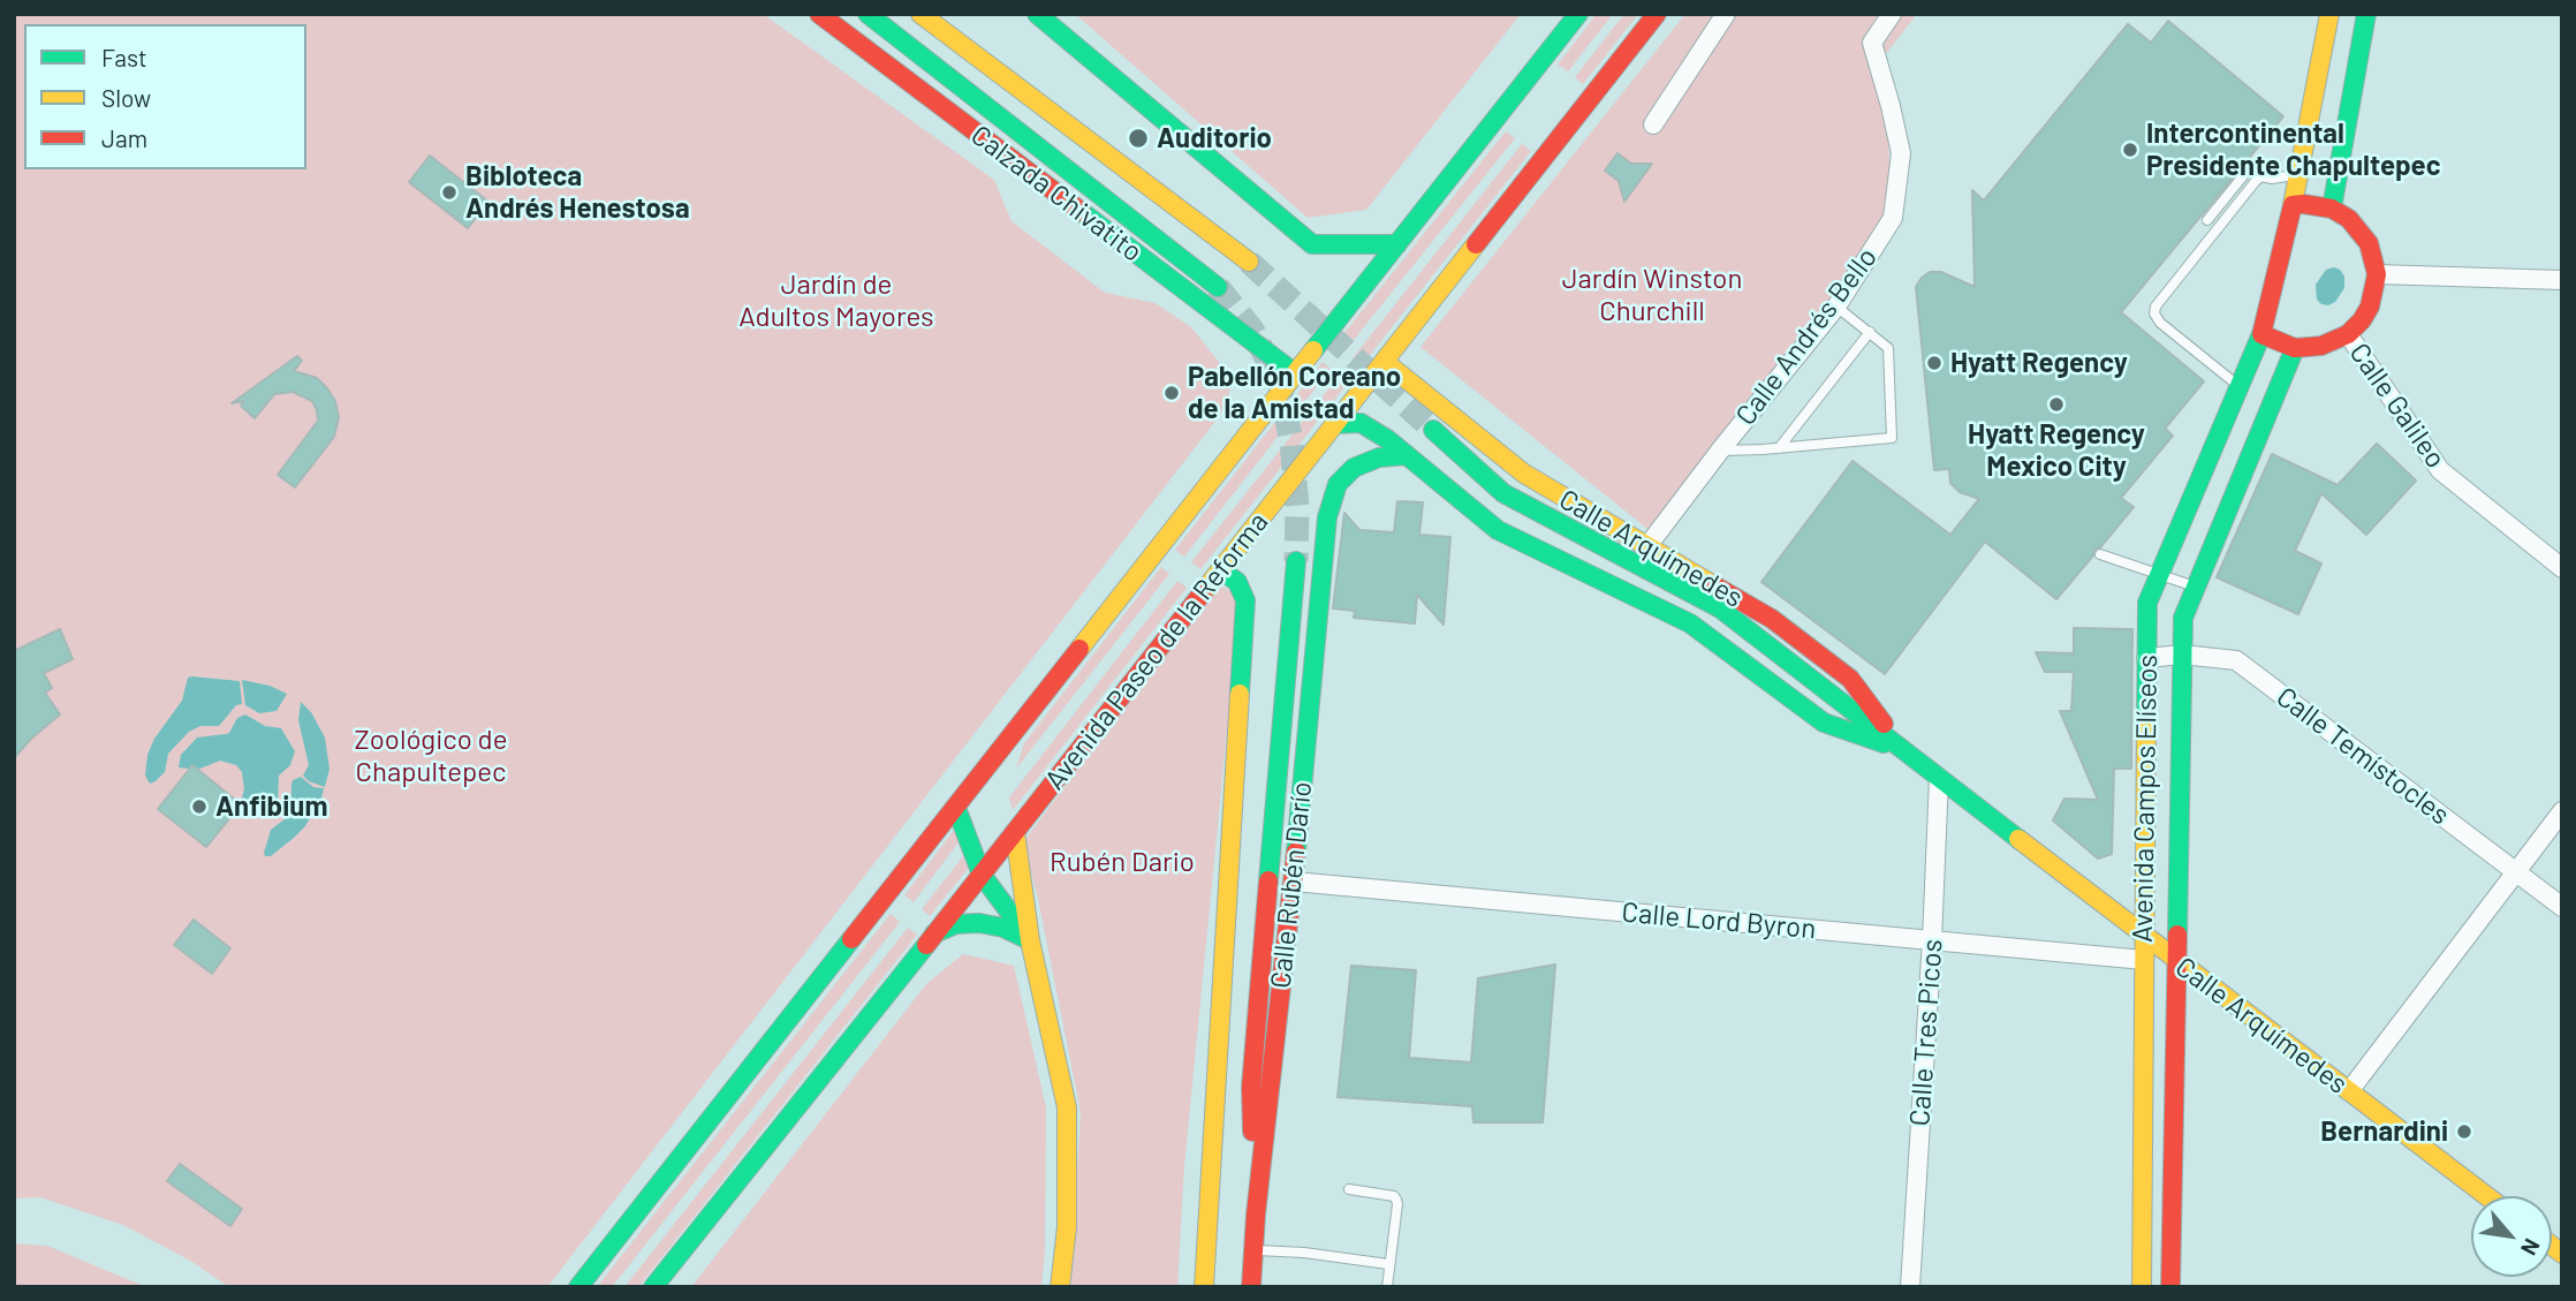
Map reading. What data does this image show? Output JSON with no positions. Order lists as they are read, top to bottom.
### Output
{
  "streets": {
    "main road": [
      "Calzada Chivatito",
      "Calle Arquímedes",
      "Avenida Paseo de la Reforma",
      "Avenida Campos Elíseos",
      "Calle Rubén Darío"
    ],
    "street": [
      "Calle Andrés Bello",
      "Calle Galileo",
      "Calle Temístocles",
      "Calle Lord Byron",
      "Calle Tres Picos"
    ]
  },
  "crossings": [
    ["Calle Andrés Bello", "Calle Arquímedes"],
    ["Calle Galileo", "Avenida Campos Elíseos"],
    ["Calle Arquímedes", "Avenida Paseo de la Reforma"],
    ["Calle Arquímedes", "Avenida Campos Elíseos"],
    ["Calle Arquímedes", "Calle Rubén Darío"],
    ["Calle Arquímedes", "Calle Tres Picos"],
    ["Avenida Paseo de la Reforma", "Calle Rubén Darío"],
    ["Calle Temístocles", "Avenida Campos Elíseos"],
    ["Avenida Campos Elíseos", "Calle Lord Byron"],
    ["Calle Rubén Darío", "Calle Lord Byron"],
    ["Calle Lord Byron", "Calle Tres Picos"]
  ],
  "parks": [
    "Jardín Winston Churchill",
    "Jardín de Adultos Mayores",
    "Zoológico de Chapultepec",
    "Rubén Dario"
  ],
  "places": [
    "Auditorio",
    "Intercontinental Presidente Chapultepec",
    "Bibloteca Andrés Henestosa",
    "Hyatt Regency",
    "Pabellón Coreano de la Amistad",
    "Hyatt Regency Mexico City",
    "Anfibium",
    "Bernardini"
  ],
  "legend": ["Fast", "Slow", "Jam"],
  "north": "bottom right"
}
